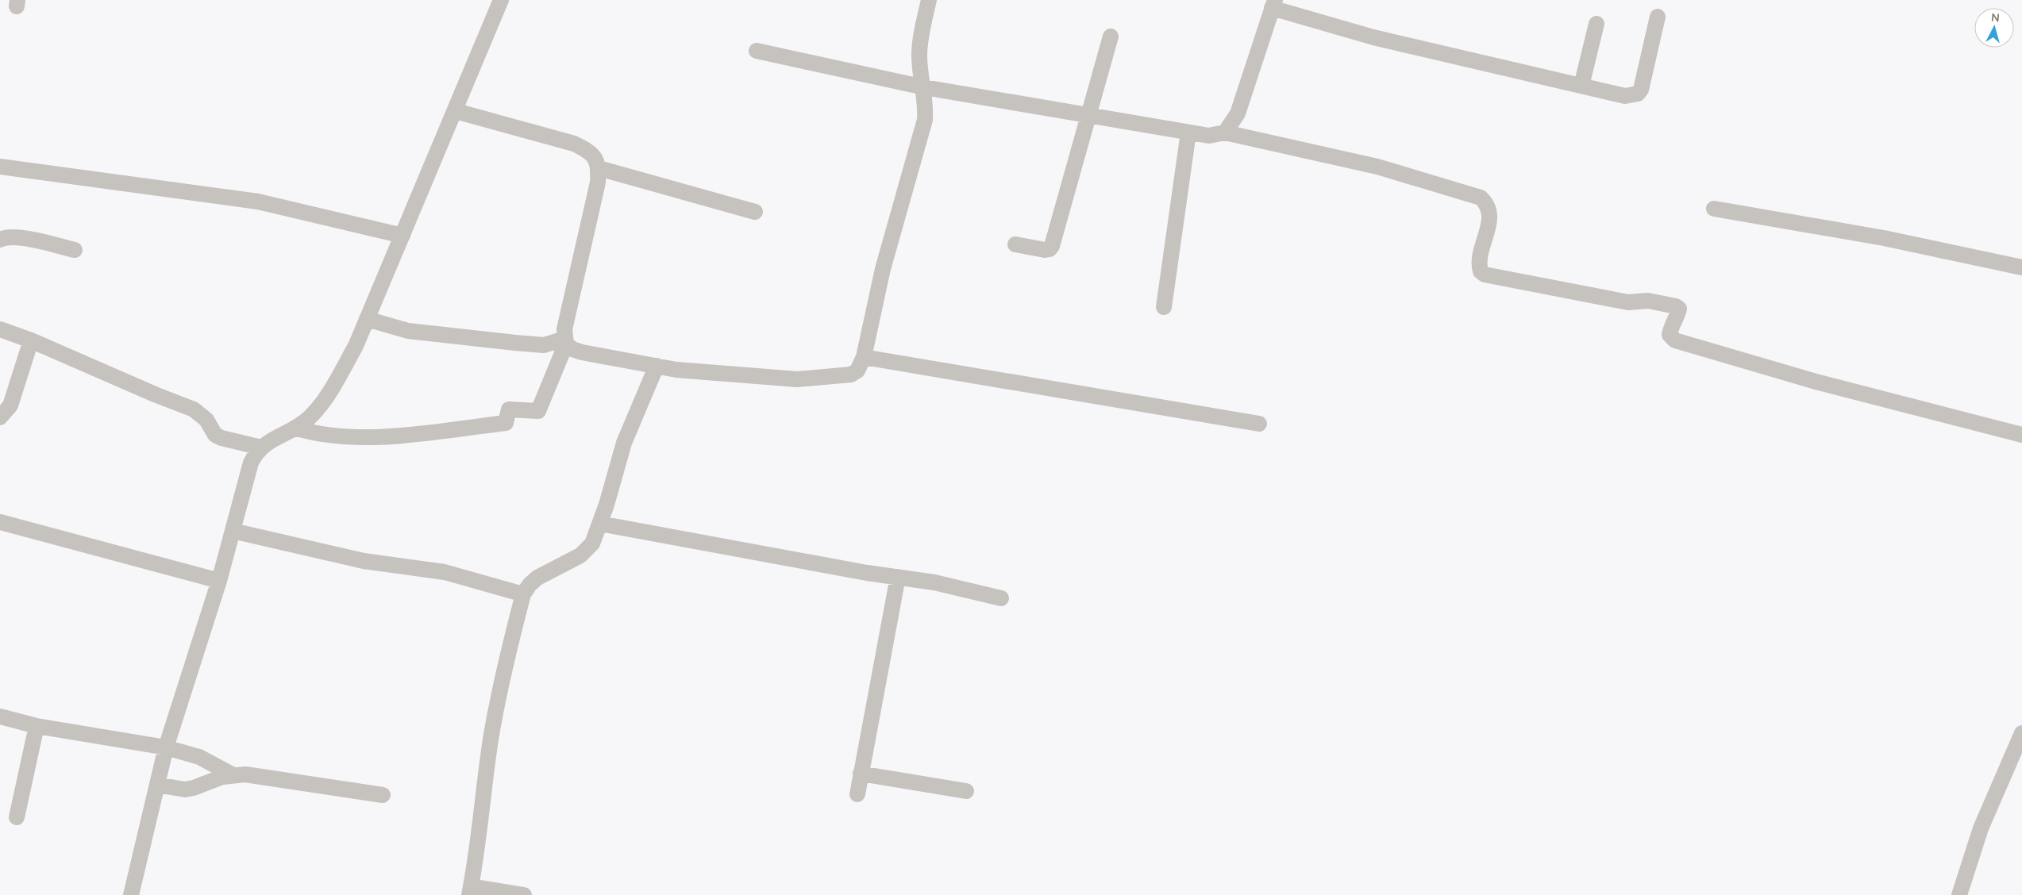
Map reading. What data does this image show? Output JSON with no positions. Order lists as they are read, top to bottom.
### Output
{
  "north": "top"
}
